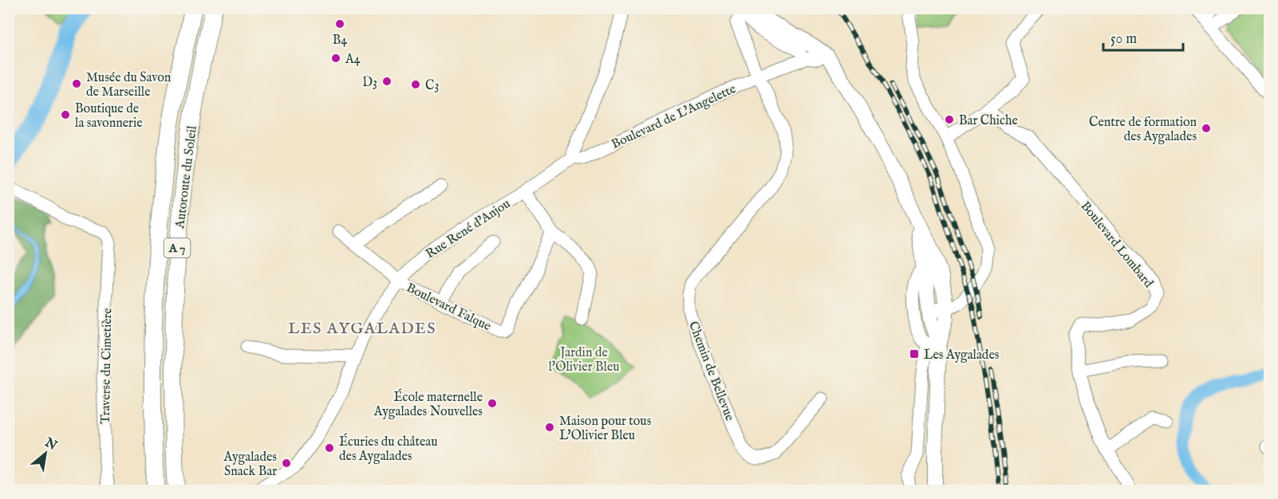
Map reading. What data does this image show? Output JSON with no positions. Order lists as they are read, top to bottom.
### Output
{
  "streets": {
    "highway": ["Autoroute du Soleil", "A 7"],
    "street": [
      "Boulevard de L'Angelette",
      "Rue René d'Anjou",
      "Boulevard Lombard",
      "Boulevard Falque",
      "Traverse du Cimetière",
      "Chemin de Bellevue"
    ]
  },
  "crossings": [
    ["Boulevard de L'Angelette", "Rue René d'Anjou"],
    ["Boulevard de L'Angelette", "Chemin de Bellevue"],
    ["Rue René d'Anjou", "Boulevard Falque"]
  ],
  "districts": ["LES AYGALADES"],
  "parks": ["Jardin de l'Olivier Bleu"],
  "places": {
    "other": [
      "B4",
      "A4",
      "D3",
      "Musée du Savon de Marseille",
      "C3",
      "Boutique de la savonnerie",
      "Bar Chiche",
      "Centre de formation des Aygalades",
      "École maternelle Aygalades Nouvelles",
      "Maison pour tous L'Olivier Bleu",
      "Écuries du château des Aygalades",
      "Aygalades Snack Bar"
    ],
    "transit": ["Les Aygalades"]
  },
  "scale_bar": "50 m",
  "north": "top right"
}
